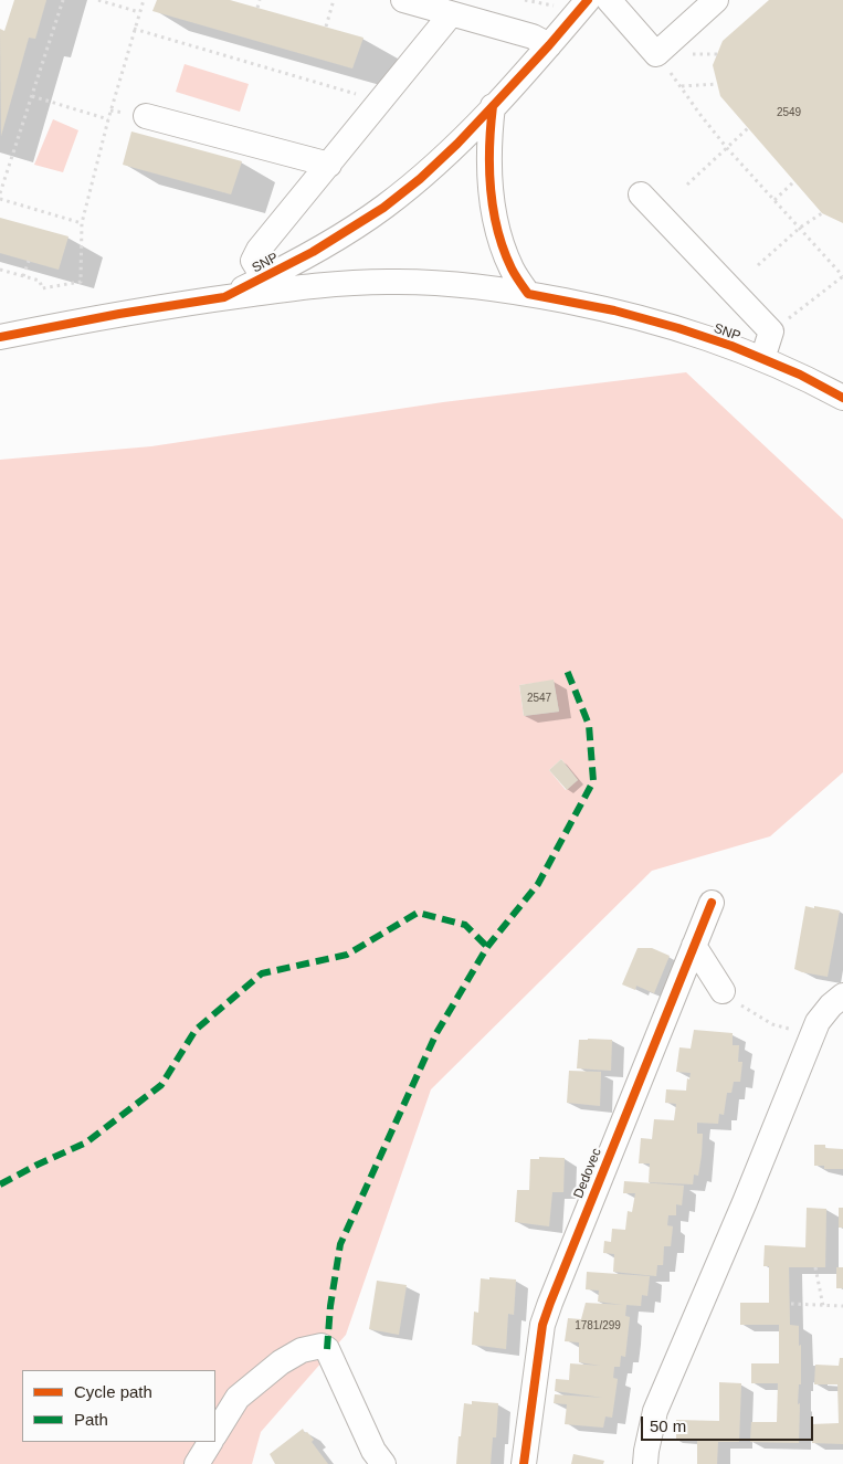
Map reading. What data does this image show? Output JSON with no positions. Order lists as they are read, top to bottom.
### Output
{
  "streets": {
    "street": ["SNP", "Dedovec"]
  },
  "house_numbers": ["2549", "2547", "1781/299"],
  "legend": ["Cycle path", "Path"],
  "scale_bar": "50 m"
}
